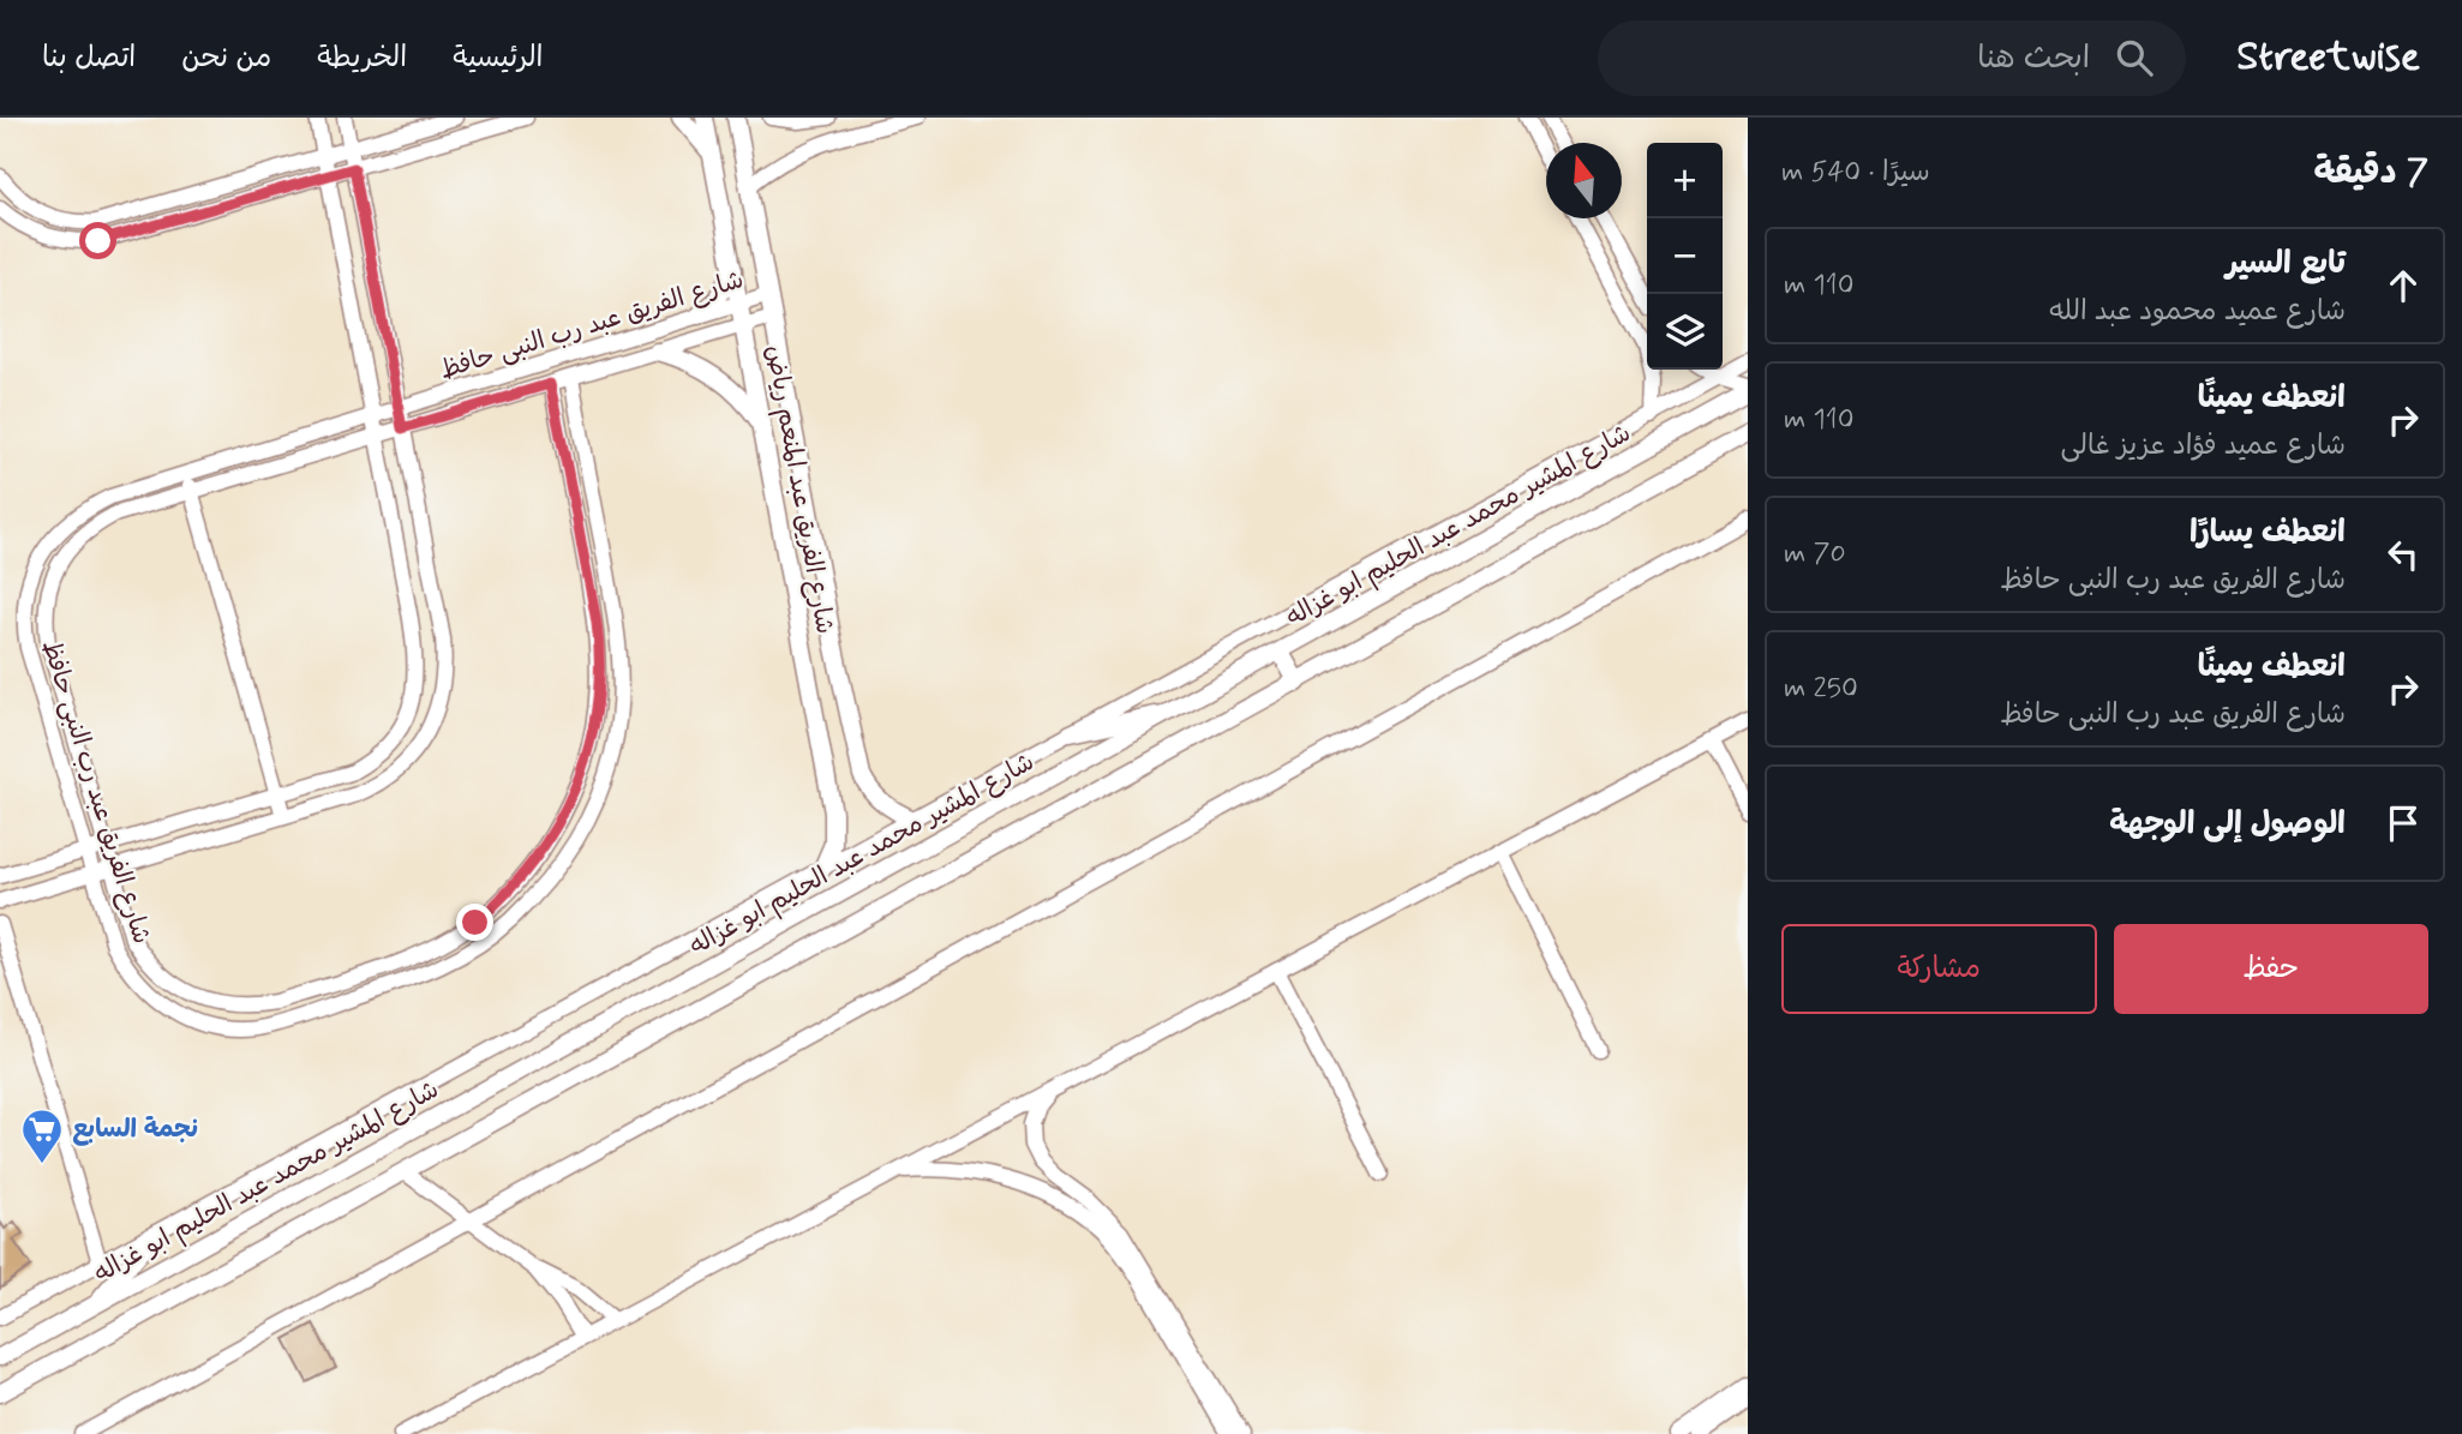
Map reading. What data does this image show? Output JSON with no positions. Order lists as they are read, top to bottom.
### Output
{
  "streets": {
    "street": ["شارع الفريق عبد رب النبى حافظ", "شارع الفريق عبد المنعم رياض", "شارع المشير محمد عبد الحليم ابو غزاله"]
  },
  "crossings": [
    ["شارع الفريق عبد رب النبى حافظ", "شارع الفريق عبد المنعم رياض"]
  ],
  "places": {
    "supermarket": ["نجمة السابع"]
  },
  "north": "top",
  "page": {
    "header": "Streetwise",
    "search": "ابحث هنا",
    "nav": [
      "الرئيسية",
      "الخريطة",
      "من نحن",
      "اتصل بنا"
    ],
    "heading": ["7 دقيقة", "سيرًا · 540 m"],
    "map_buttons": ["+", "−"],
    "list": [
      ["تابع السير", "شارع عميد محمود عبد الله", "110 m"],
      ["انعطف يمينًا", "شارع عميد فؤاد عزيز غالى", "110 m"],
      ["انعطف يسارًا", "شارع الفريق عبد رب النبى حافظ", "70 m"],
      ["انعطف يمينًا", "شارع الفريق عبد رب النبى حافظ", "250 m"],
      "الوصول إلى الوجهة"
    ],
    "buttons": ["حفظ", "مشاركة"]
  }
}
